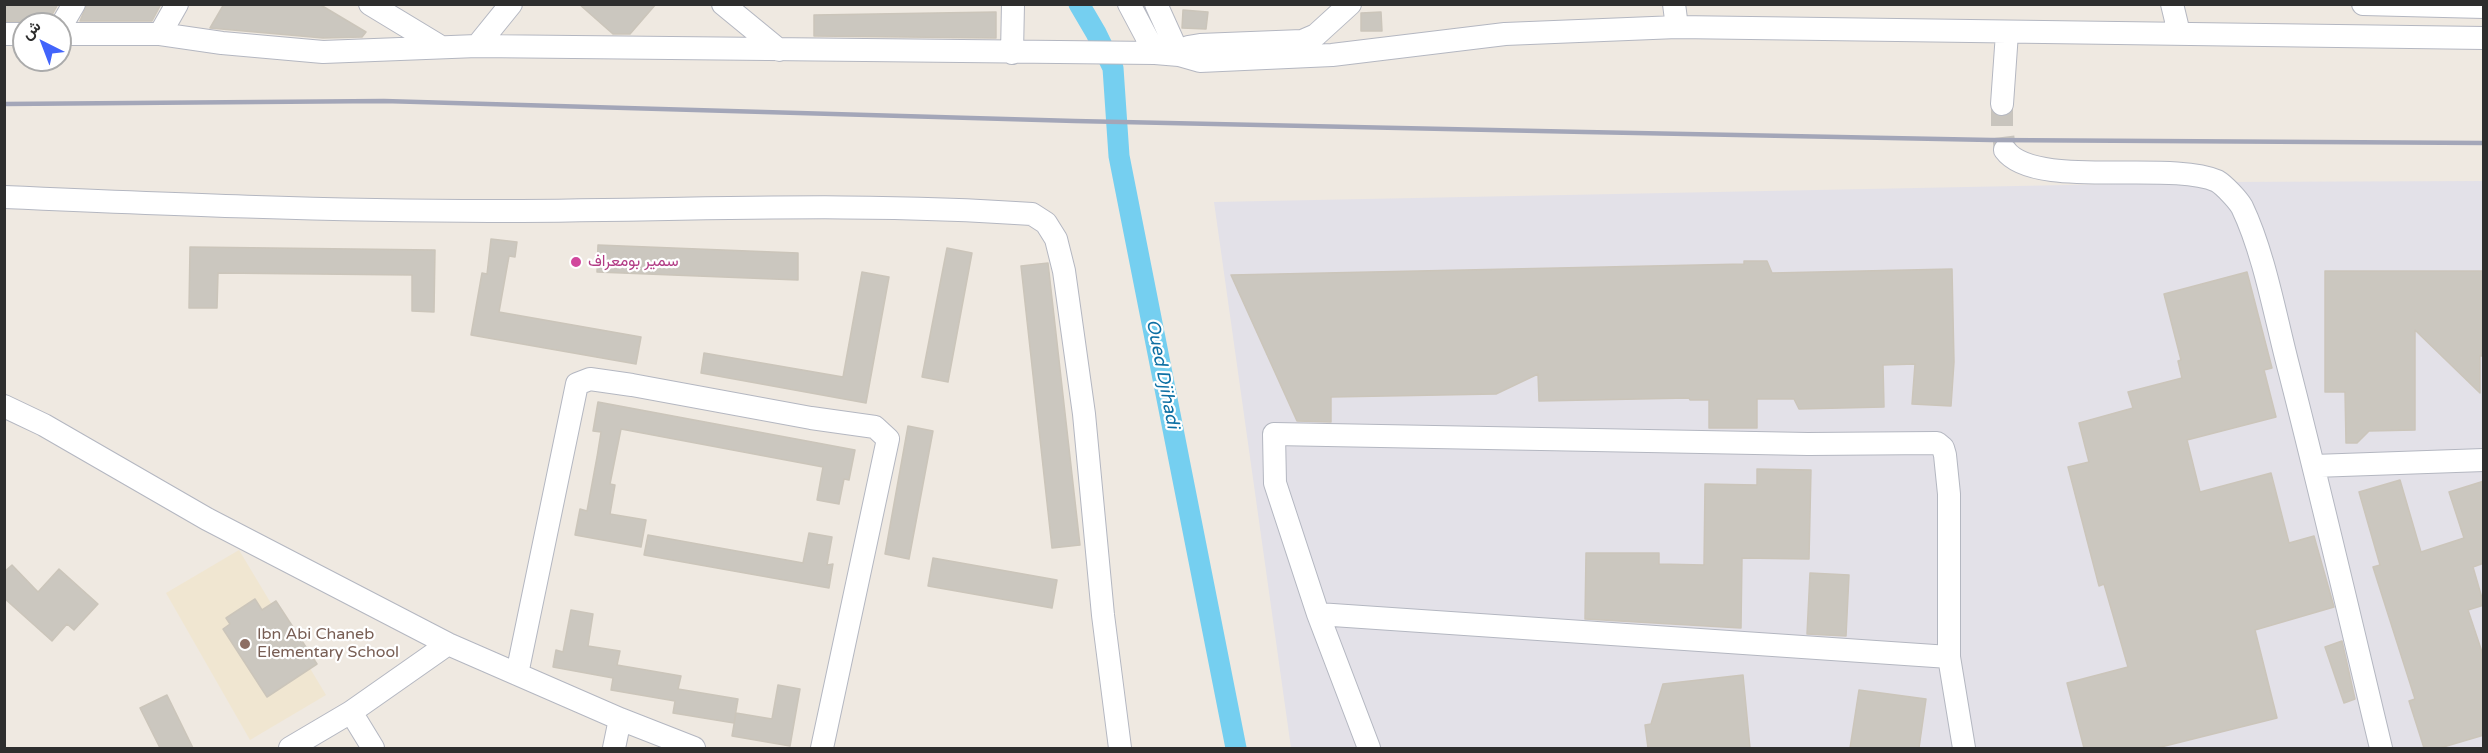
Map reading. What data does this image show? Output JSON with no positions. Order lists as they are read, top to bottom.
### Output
{
  "water": ["Oued Djihadi"],
  "places": ["سمير بومعراف", "Ibn Abi Chaneb Elementary School"],
  "north": "top left"
}
